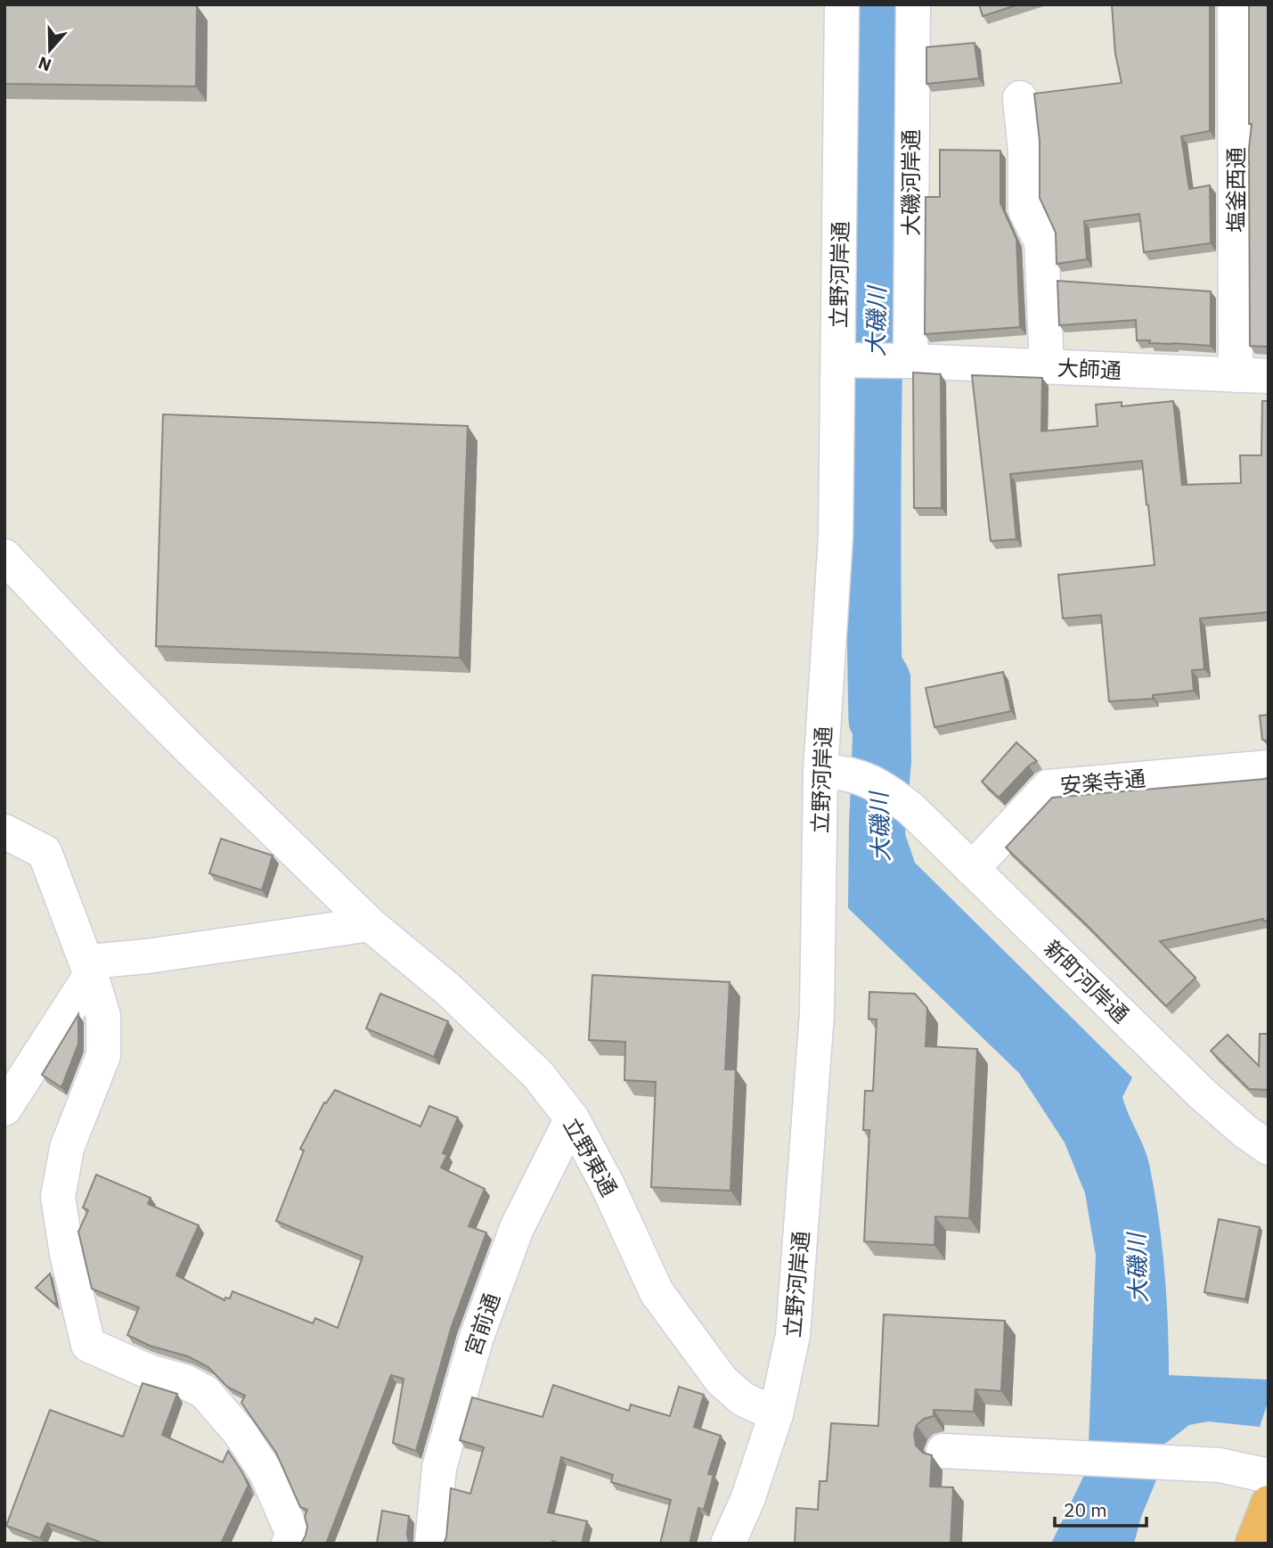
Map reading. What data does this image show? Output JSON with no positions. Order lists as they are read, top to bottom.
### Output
{
  "streets": {
    "street": [
      "大磯河岸通",
      "塩釜西通",
      "立野河岸通",
      "大師通",
      "安楽寺通",
      "新町河岸通",
      "立野東通",
      "宮前通"
    ]
  },
  "crossings": [
    ["大磯河岸通", "大師通"],
    ["塩釜西通", "大師通"],
    ["立野河岸通", "大師通"],
    ["立野河岸通", "新町河岸通"],
    ["立野河岸通", "立野東通"],
    ["安楽寺通", "新町河岸通"],
    ["立野東通", "宮前通"]
  ],
  "water": ["大磯川"],
  "scale_bar": "20 m",
  "north": "bottom"
}
